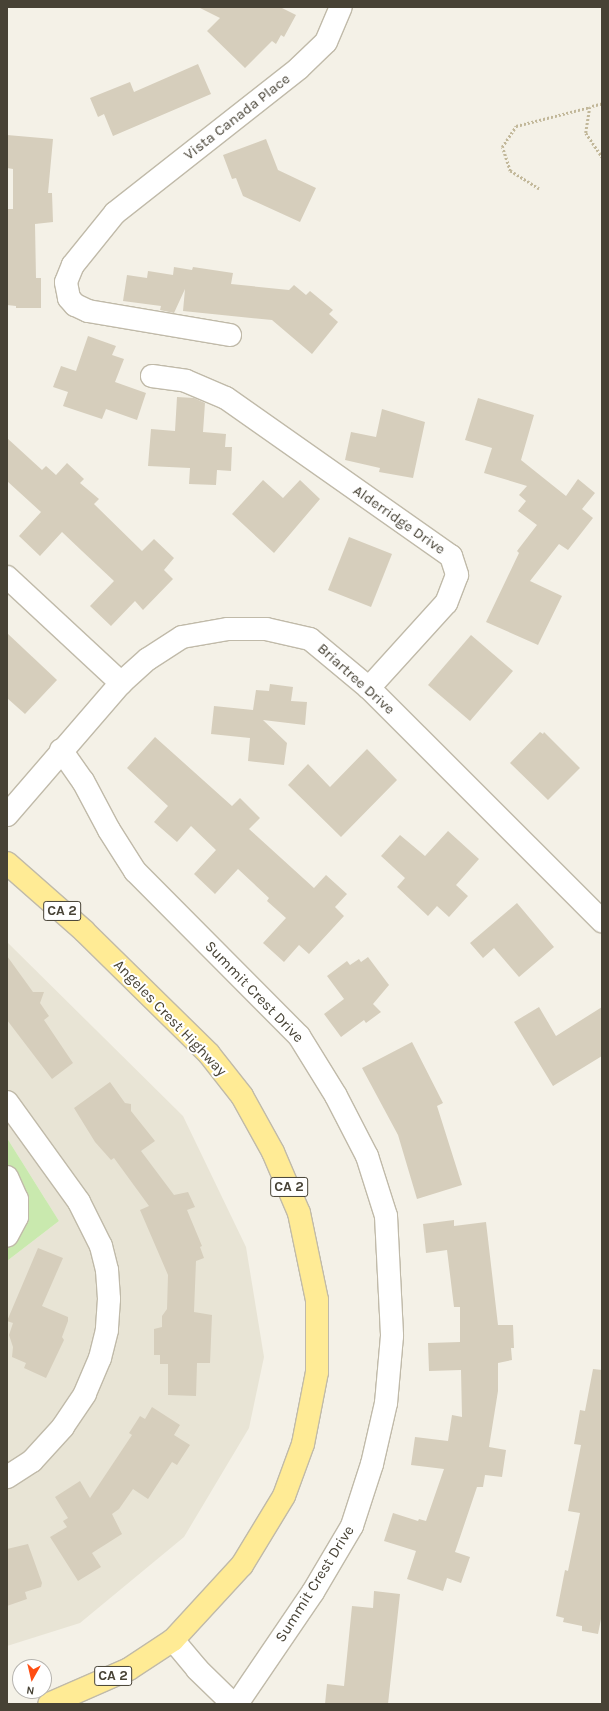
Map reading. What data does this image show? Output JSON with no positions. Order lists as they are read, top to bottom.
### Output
{
  "streets": {
    "main road": ["CA 2", "Angeles Crest Highway"],
    "street": [
      "Vista Canada Place",
      "Alderridge Drive",
      "Briartree Drive",
      "Summit Crest Drive"
    ]
  },
  "crossings": [
    ["Alderridge Drive", "Briartree Drive"],
    ["Briartree Drive", "Summit Crest Drive"]
  ],
  "north": "bottom"
}
